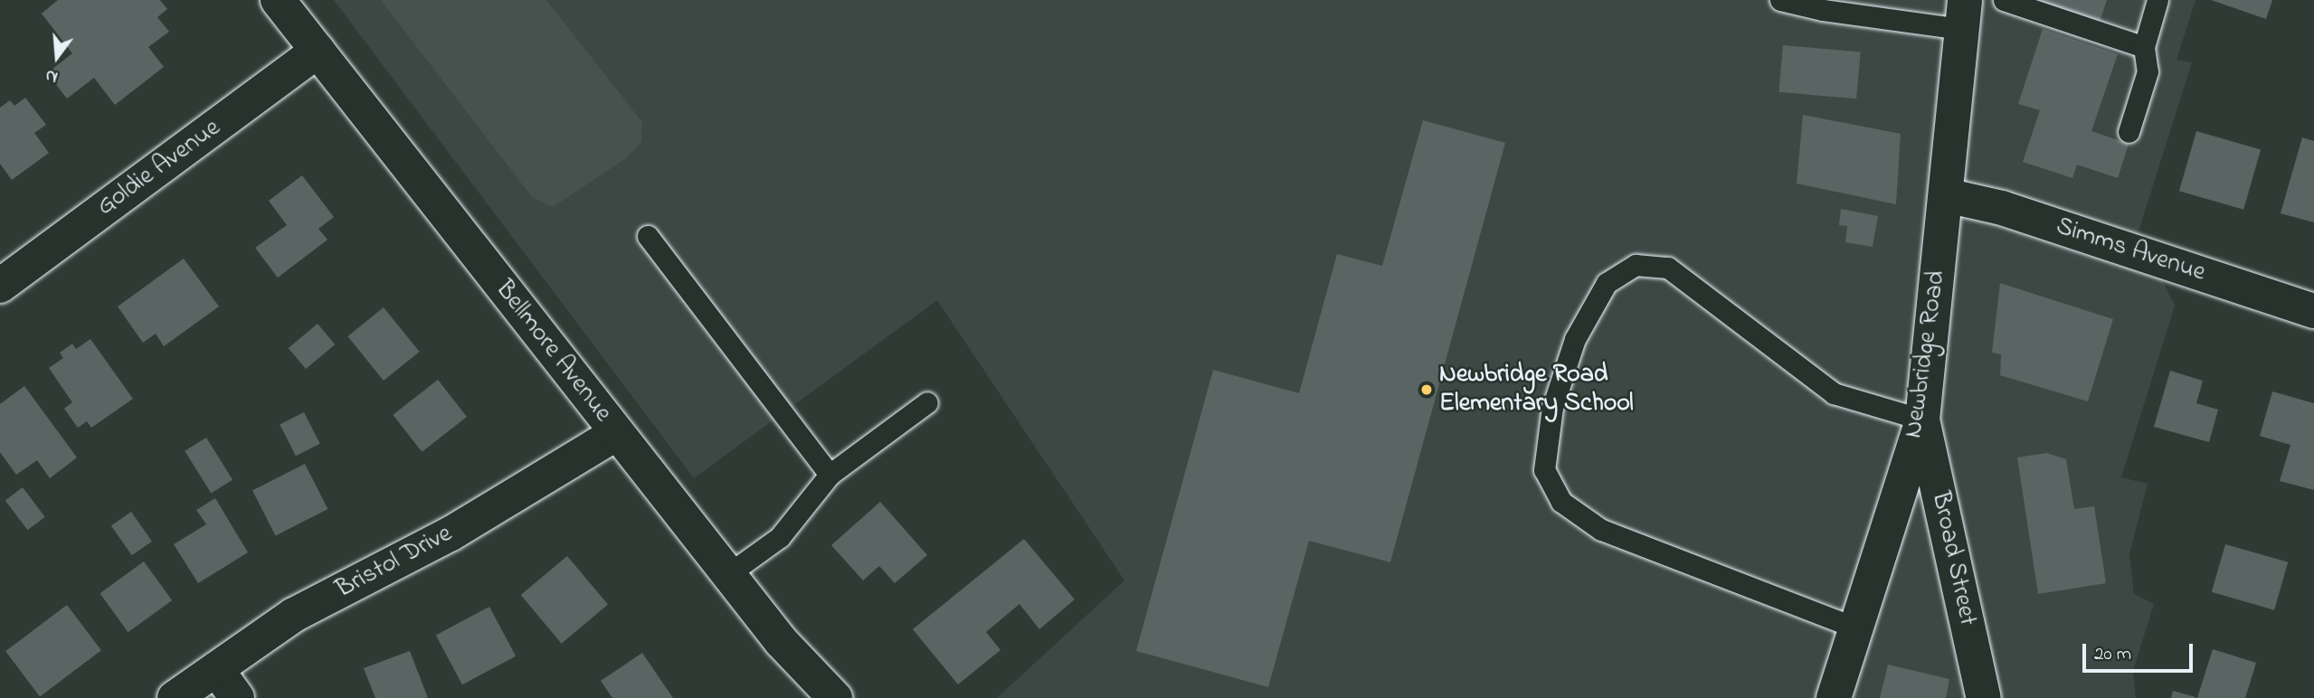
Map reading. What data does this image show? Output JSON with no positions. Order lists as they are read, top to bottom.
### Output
{
  "streets": {
    "street": [
      "Goldie Avenue",
      "Simms Avenue",
      "Bellmore Avenue",
      "Newbridge Road",
      "Broad Street",
      "Bristol Drive"
    ]
  },
  "crossings": [
    ["Goldie Avenue", "Bellmore Avenue"],
    ["Simms Avenue", "Newbridge Road"],
    ["Bellmore Avenue", "Bristol Drive"],
    ["Newbridge Road", "Broad Street"]
  ],
  "places": ["Newbridge Road Elementary School"],
  "scale_bar": "20 m",
  "north": "bottom"
}
